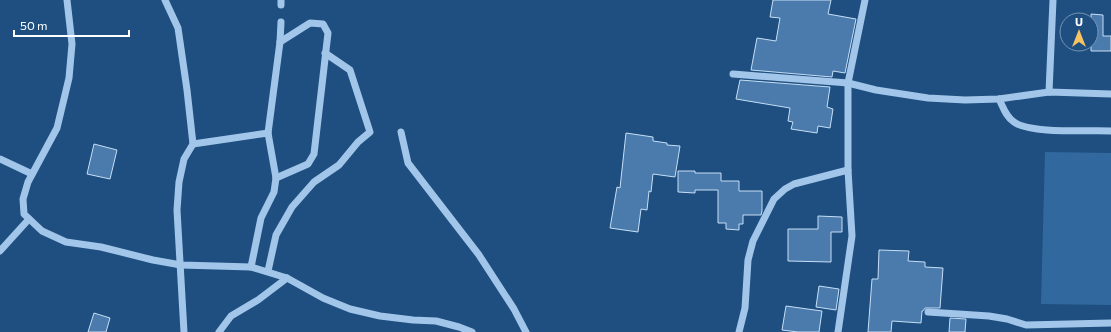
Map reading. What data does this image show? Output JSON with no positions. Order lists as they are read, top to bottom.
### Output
{
  "scale_bar": "50 m",
  "north": "top"
}
